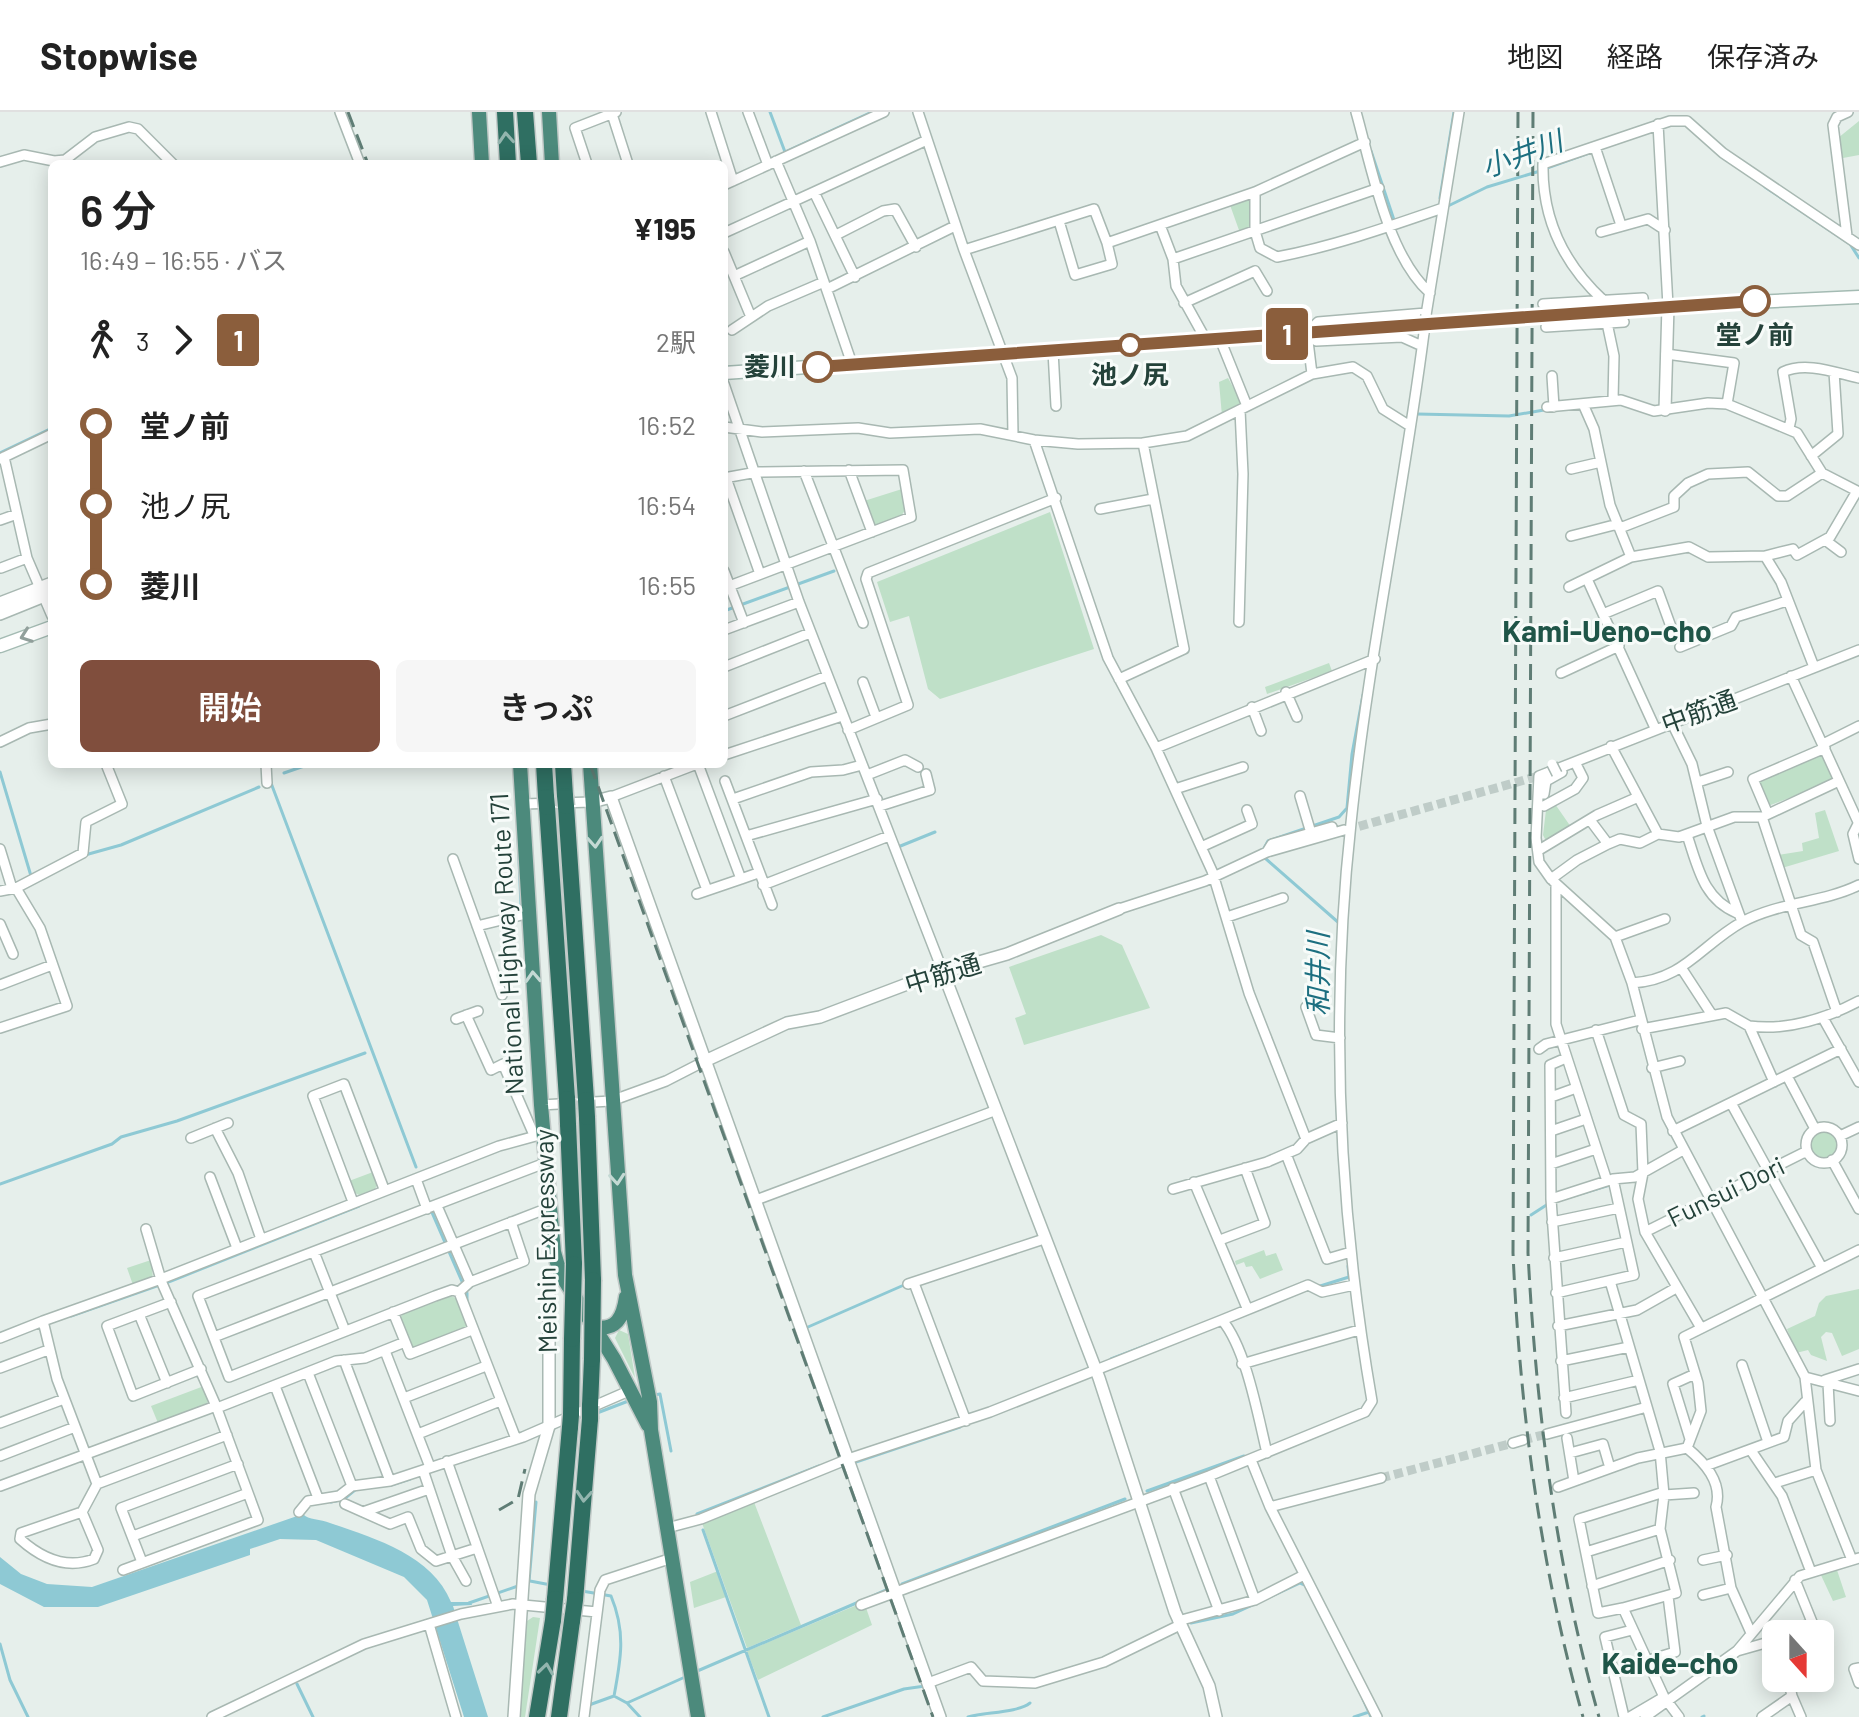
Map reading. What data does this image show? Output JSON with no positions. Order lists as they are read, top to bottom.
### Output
{
  "streets": {
    "highway": ["National Highway Route 171", "Meishin Expressway"],
    "street": ["中筋通", "Funsui Dori"]
  },
  "crossings": [
    ["中筋通", "National Highway Route 171"],
    ["National Highway Route 171", "Meishin Expressway"]
  ],
  "districts": ["Kami-Ueno-cho", "Kaide-cho"],
  "water": ["小井川", "和井川"],
  "places": ["堂ノ前", "池ノ尻", "菱川"],
  "lines": ["bus line 1"],
  "north": "bottom",
  "page": {
    "header": "Stopwise",
    "nav": ["地図", "経路", "保存済み"],
    "on_map": "1",
    "heading": ["6 分", "16:49 – 16:55 · バス", "¥195"],
    "legs": ["3", "1", "2駅"],
    "list": [
      {
        "name": "堂ノ前",
        "value": "16:52"
      },
      {
        "name": "池ノ尻",
        "value": "16:54"
      },
      {
        "name": "菱川",
        "value": "16:55"
      }
    ],
    "buttons": ["開始", "きっぷ"]
  }
}
